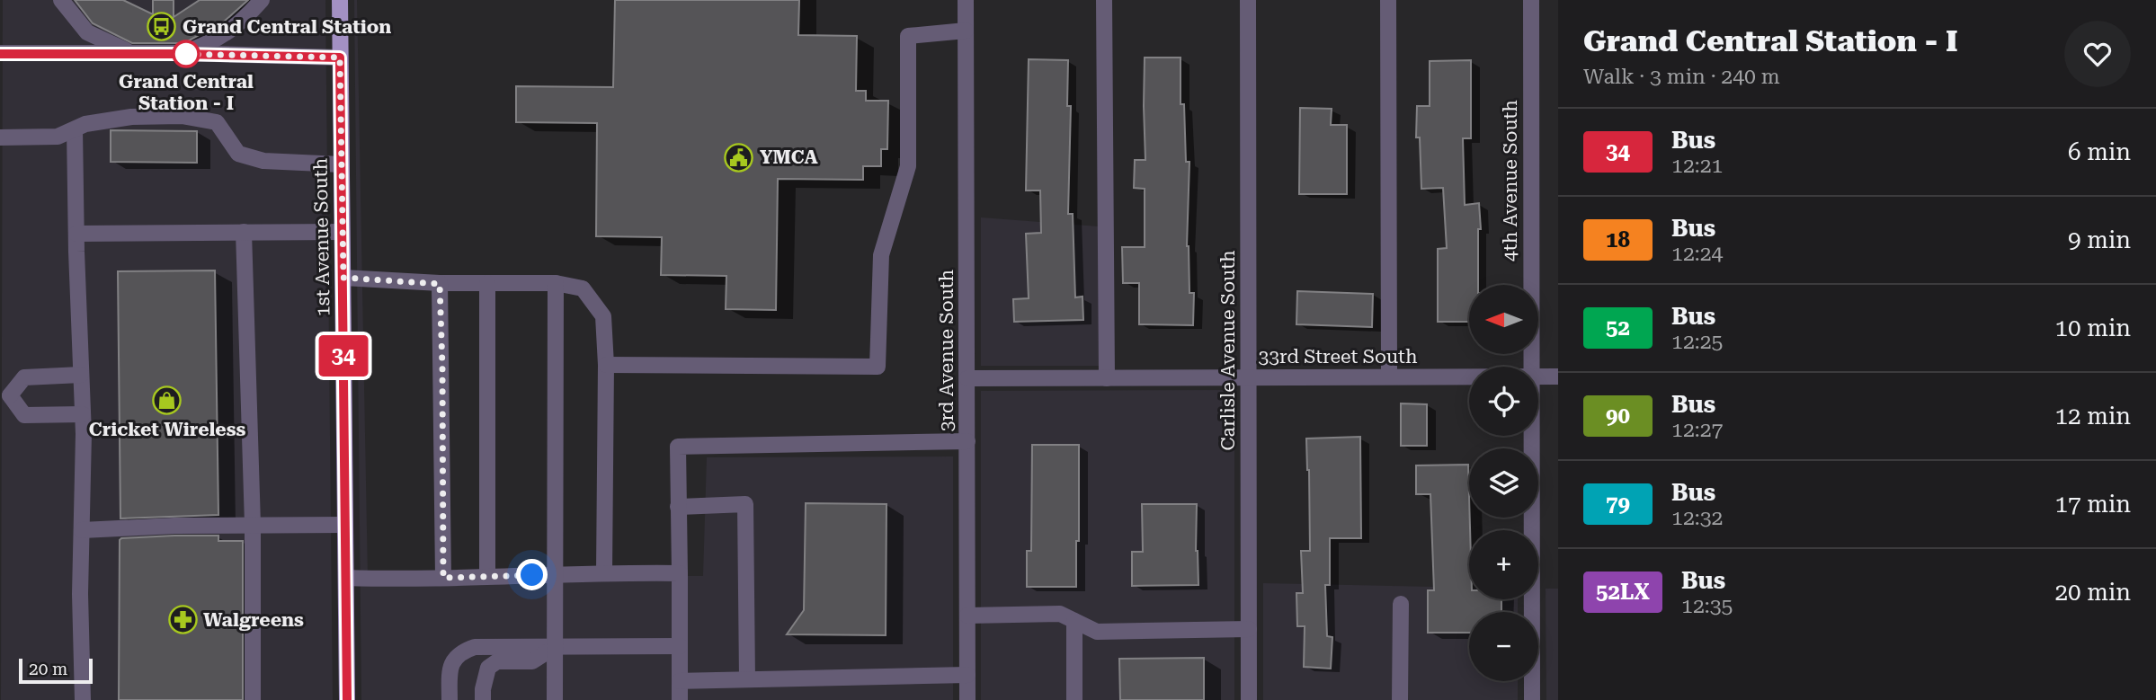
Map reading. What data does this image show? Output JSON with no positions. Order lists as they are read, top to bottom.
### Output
{
  "streets": {
    "main road": ["1st Avenue South"],
    "street": [
      "4th Avenue South",
      "3rd Avenue South",
      "Carlisle Avenue South",
      "33rd Street South"
    ]
  },
  "crossings": [
    ["3rd Avenue South", "33rd Street South"],
    ["Carlisle Avenue South", "33rd Street South"]
  ],
  "places": {
    "bus stop": ["Grand Central Station"],
    "other": ["Grand Central Station - I"],
    "public building": ["YMCA"],
    "shop": ["Cricket Wireless"],
    "pharmacy": ["Walgreens"]
  },
  "lines": ["bus line 34"],
  "scale_bar": "20 m",
  "north": "left",
  "page": {
    "on_map": "34",
    "heading": ["Grand Central Station - I", "Walk · 3 min · 240 m"],
    "list": [
      {
        "mark": "34",
        "name": "Bus",
        "note": "12:21",
        "value": "6 min"
      },
      {
        "mark": "18",
        "name": "Bus",
        "note": "12:24",
        "value": "9 min"
      },
      {
        "mark": "52",
        "name": "Bus",
        "note": "12:25",
        "value": "10 min"
      },
      {
        "mark": "90",
        "name": "Bus",
        "note": "12:27",
        "value": "12 min"
      },
      {
        "mark": "79",
        "name": "Bus",
        "note": "12:32",
        "value": "17 min"
      },
      {
        "mark": "52LX",
        "name": "Bus",
        "note": "12:35",
        "value": "20 min"
      }
    ],
    "map_buttons": ["+", "−"],
    "scale": "20 m"
  }
}
